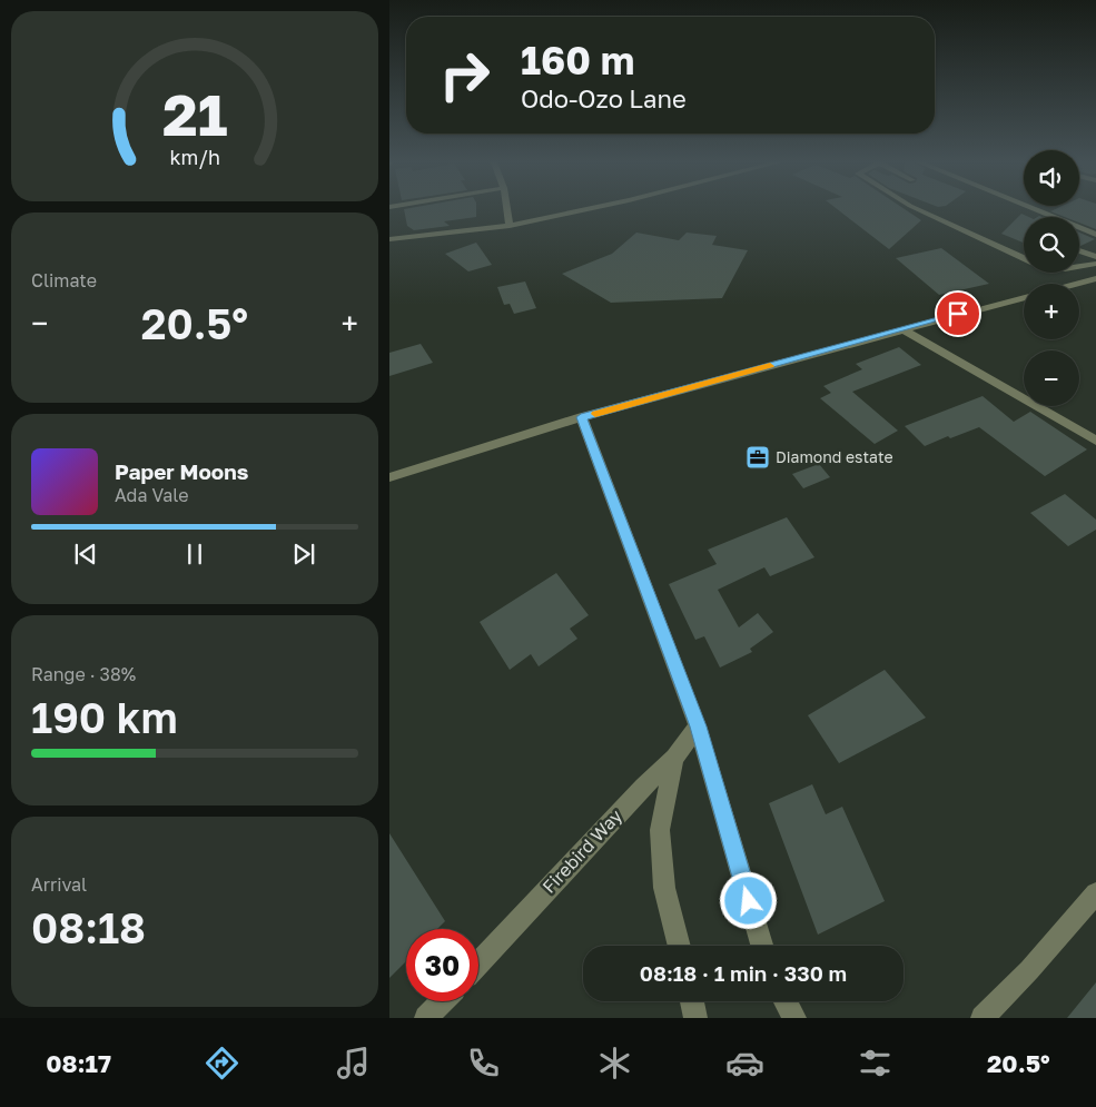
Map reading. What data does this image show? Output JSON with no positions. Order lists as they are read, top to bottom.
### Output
{
  "streets": {
    "street": ["Firebird Way"]
  },
  "places": {
    "office": ["Diamond estate"]
  },
  "page": {
    "turn": ["160 m", "Odo-Ozo Lane"],
    "map_buttons": ["+", "−"],
    "tile": [
      "Climate",
      ["Range · 38%", "190 km"],
      ["Arrival", "08:18"]
    ],
    "heat": ["−", "20.5°", "+"],
    "song": ["Paper Moons", "Ada Vale"],
    "limit": "30",
    "trip": "08:18 · 1 min · 330 m",
    "tabs": ["08:17", "20.5°"],
    "gauge": ["21", "km/h"]
  }
}
